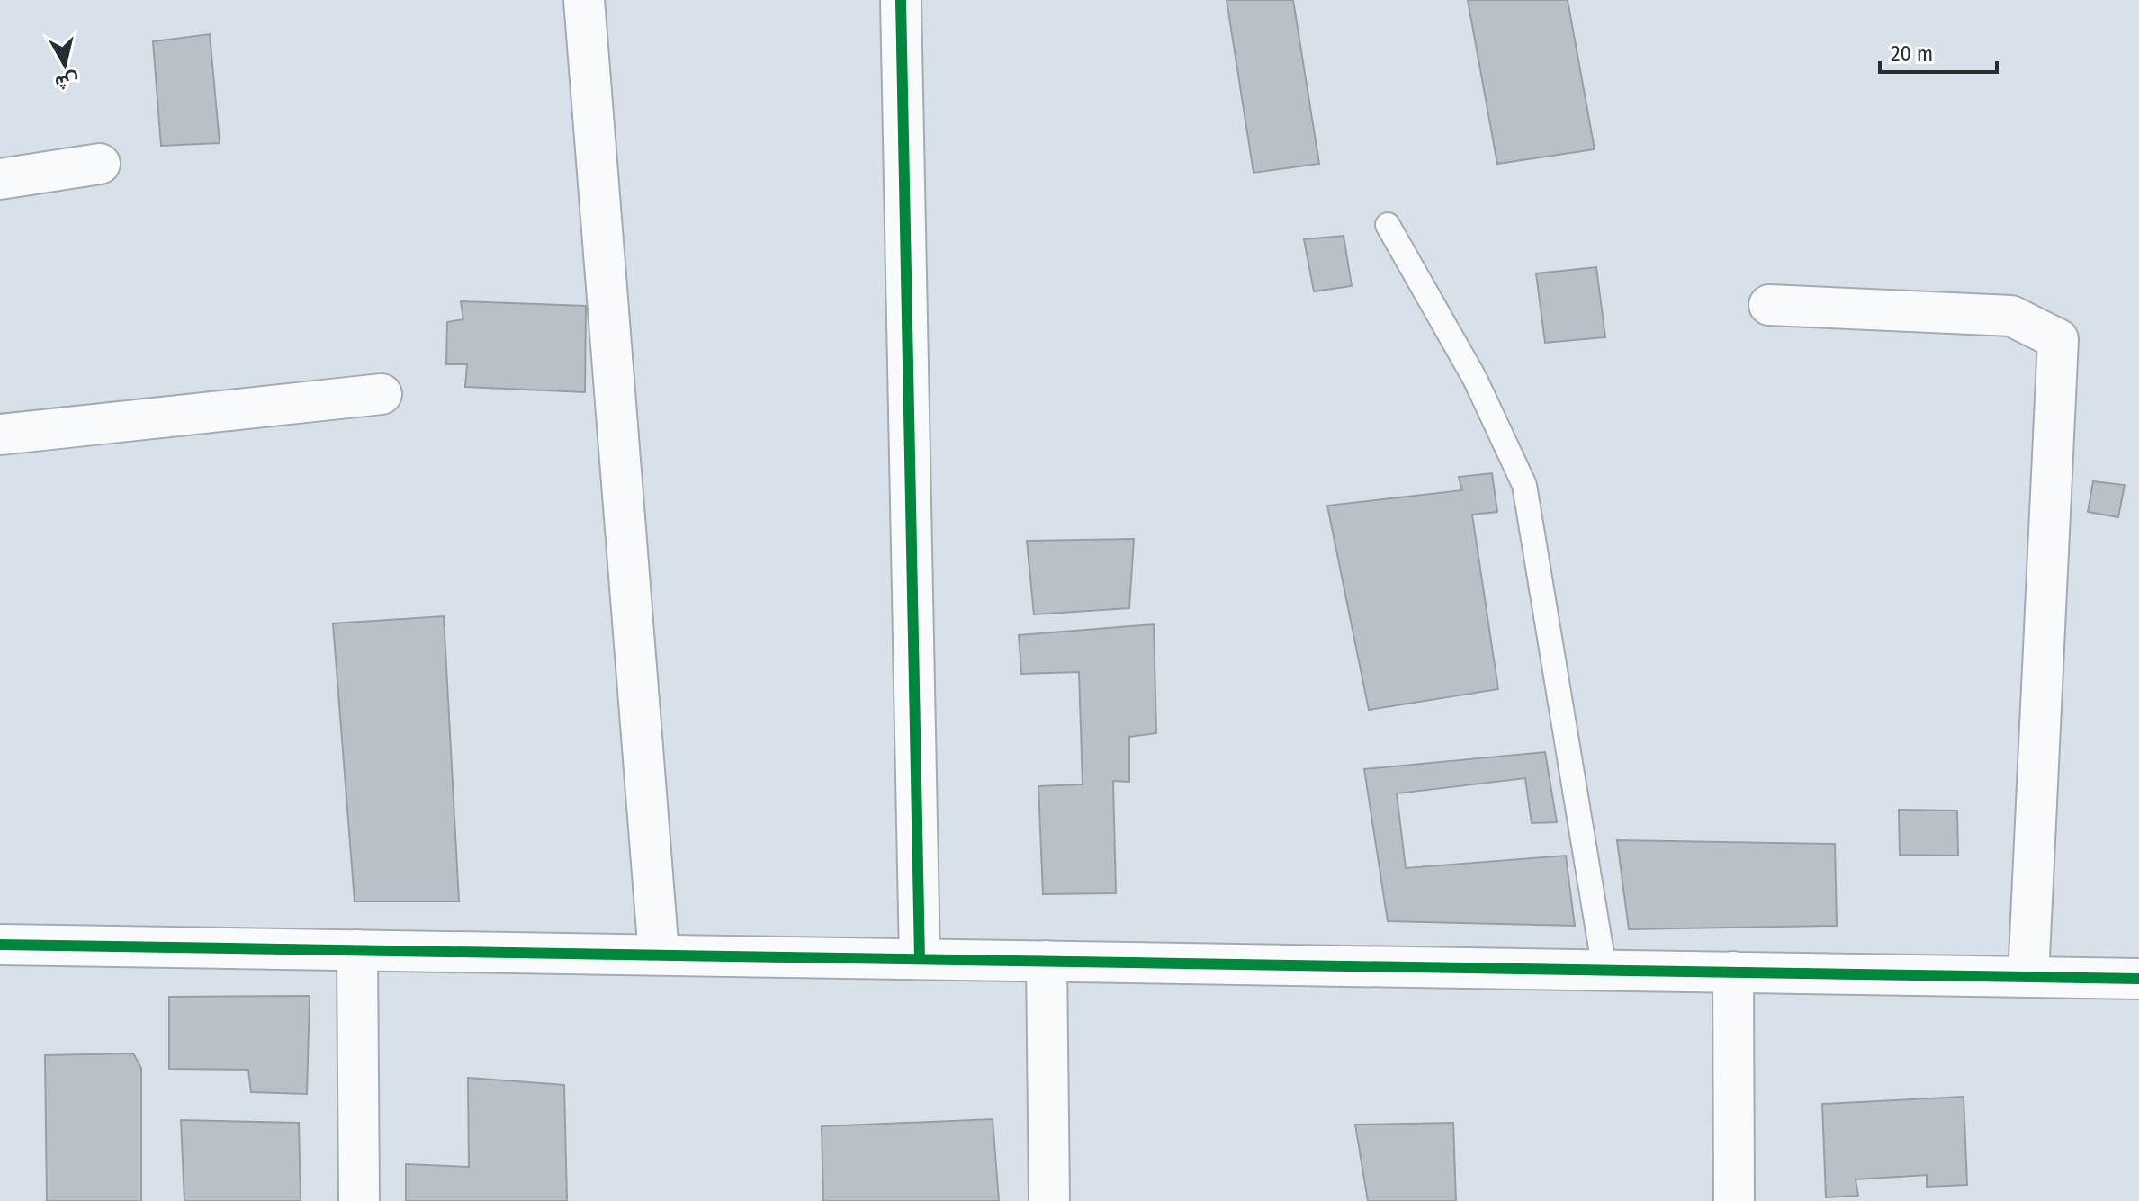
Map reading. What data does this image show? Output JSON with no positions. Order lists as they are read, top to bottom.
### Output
{
  "scale_bar": "20 m",
  "north": "bottom"
}
